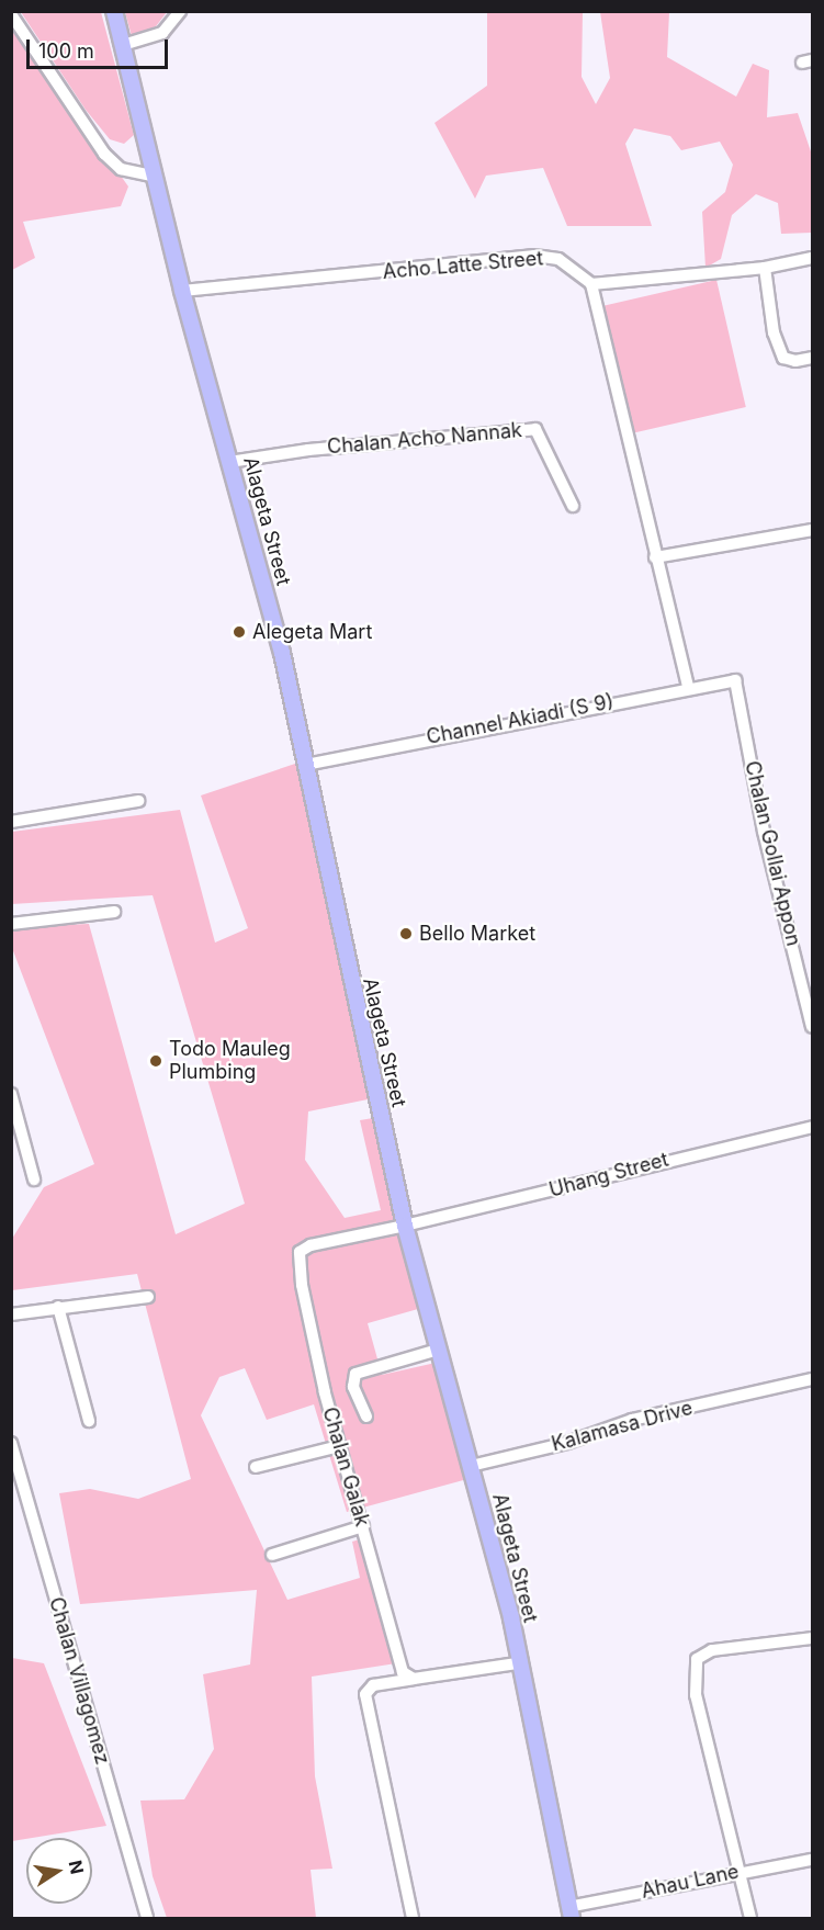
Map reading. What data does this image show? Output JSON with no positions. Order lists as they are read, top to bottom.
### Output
{
  "streets": {
    "main road": ["Alageta Street"],
    "street": [
      "Acho Latte Street",
      "Chalan Acho Nannak",
      "Channel Akiadi (S 9)",
      "Chalan Gollai Appon",
      "Uhang Street",
      "Kalamasa Drive",
      "Chalan Galak",
      "Chalan Villagomez",
      "Ahau Lane"
    ]
  },
  "crossings": [
    ["Acho Latte Street", "Alageta Street"],
    ["Chalan Acho Nannak", "Alageta Street"],
    ["Alageta Street", "Channel Akiadi (S 9)"],
    ["Alageta Street", "Uhang Street"],
    ["Alageta Street", "Kalamasa Drive"],
    ["Alageta Street", "Chalan Galak"],
    ["Alageta Street", "Ahau Lane"],
    ["Channel Akiadi (S 9)", "Chalan Gollai Appon"],
    ["Uhang Street", "Chalan Galak"]
  ],
  "places": ["Alegeta Mart", "Bello Market", "Todo Mauleg Plumbing"],
  "scale_bar": "100 m",
  "north": "right"
}
